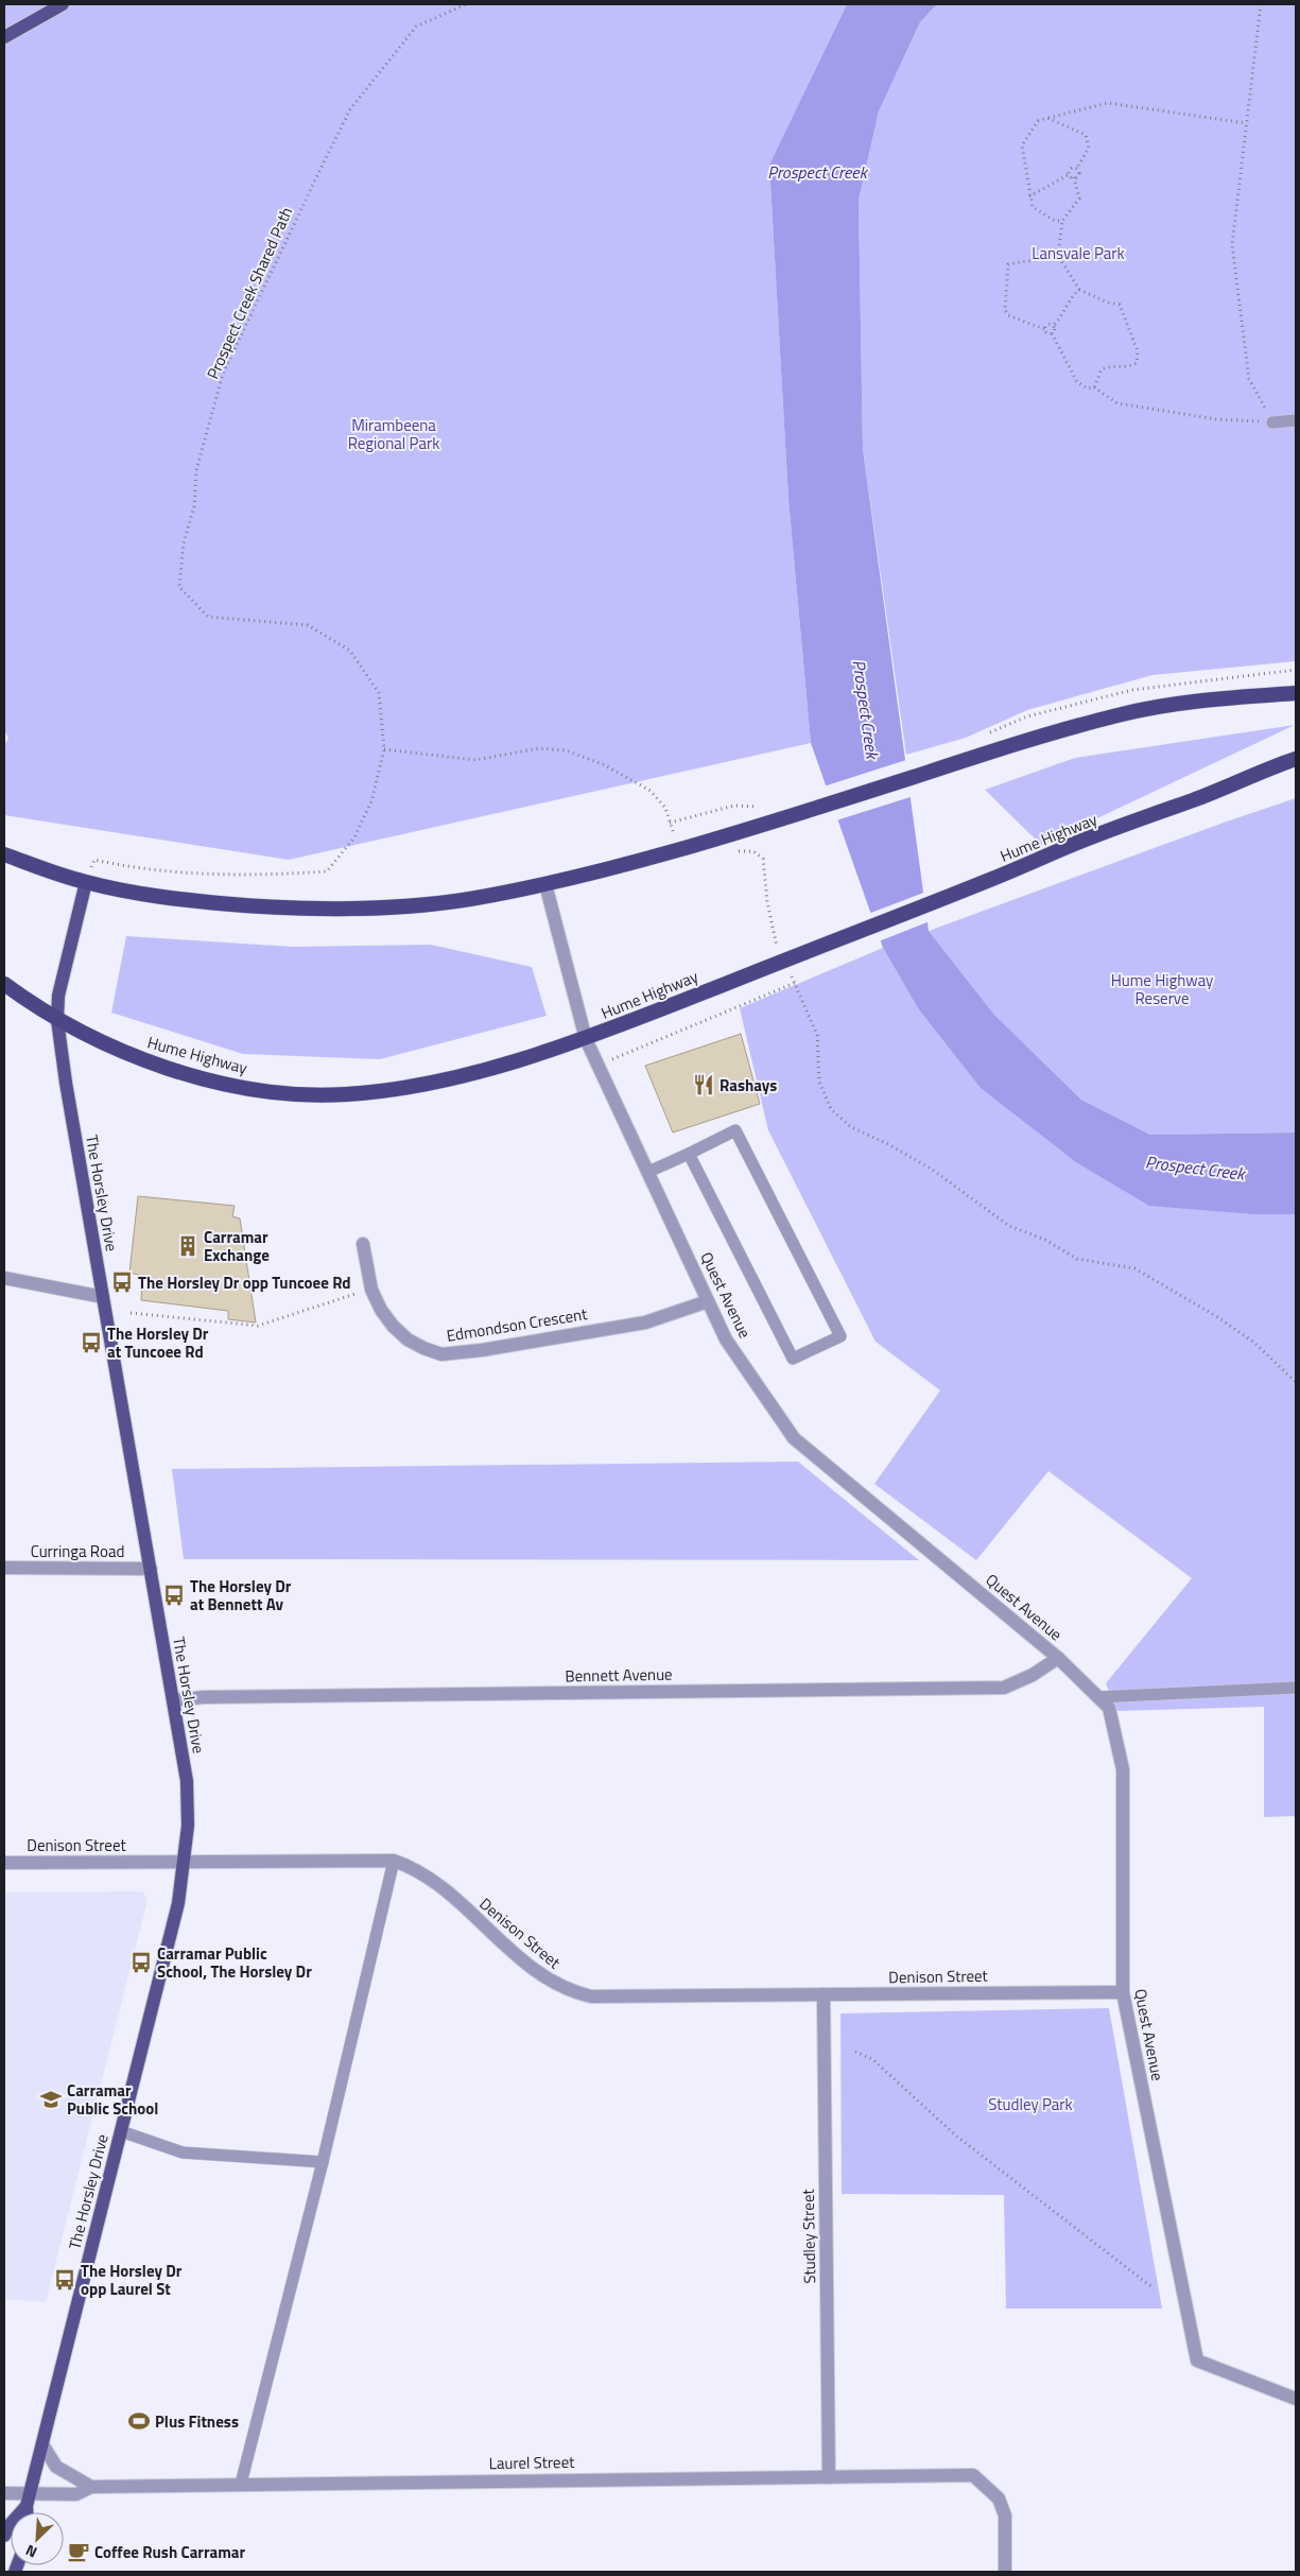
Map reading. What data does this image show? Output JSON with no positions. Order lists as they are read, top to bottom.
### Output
{
  "streets": {
    "highway": ["Hume Highway"],
    "main road": ["The Horsley Drive"],
    "street": [
      "Quest Avenue",
      "Edmondson Crescent",
      "Curringa Road",
      "Bennett Avenue",
      "Denison Street",
      "Studley Street",
      "Laurel Street"
    ],
    "path": ["Prospect Creek Shared Path"]
  },
  "crossings": [
    ["Prospect Creek Shared Path", "The Horsley Drive"],
    ["Hume Highway", "The Horsley Drive"],
    ["Hume Highway", "Quest Avenue"],
    ["The Horsley Drive", "Curringa Road"],
    ["The Horsley Drive", "Bennett Avenue"],
    ["The Horsley Drive", "Denison Street"],
    ["The Horsley Drive", "Laurel Street"],
    ["Quest Avenue", "Edmondson Crescent"],
    ["Quest Avenue", "Bennett Avenue"],
    ["Quest Avenue", "Denison Street"],
    ["Denison Street", "Studley Street"],
    ["Studley Street", "Laurel Street"]
  ],
  "water": ["Prospect Creek"],
  "parks": [
    "Lansvale Park",
    "Mirambeena Regional Park",
    "Hume Highway Reserve",
    "Studley Park"
  ],
  "places": {
    "restaurant": ["Rashays"],
    "building": ["Carramar Exchange"],
    "bus stop": [
      "The Horsley Dr opp Tuncoee Rd",
      "The Horsley Dr at Tuncoee Rd",
      "The Horsley Dr at Bennett Av",
      "Carramar Public School, The Horsley Dr",
      "The Horsley Dr opp Laurel St"
    ],
    "school or university": ["Carramar Public School"],
    "sports": ["Plus Fitness"],
    "cafe": ["Coffee Rush Carramar"]
  },
  "north": "bottom left"
}
